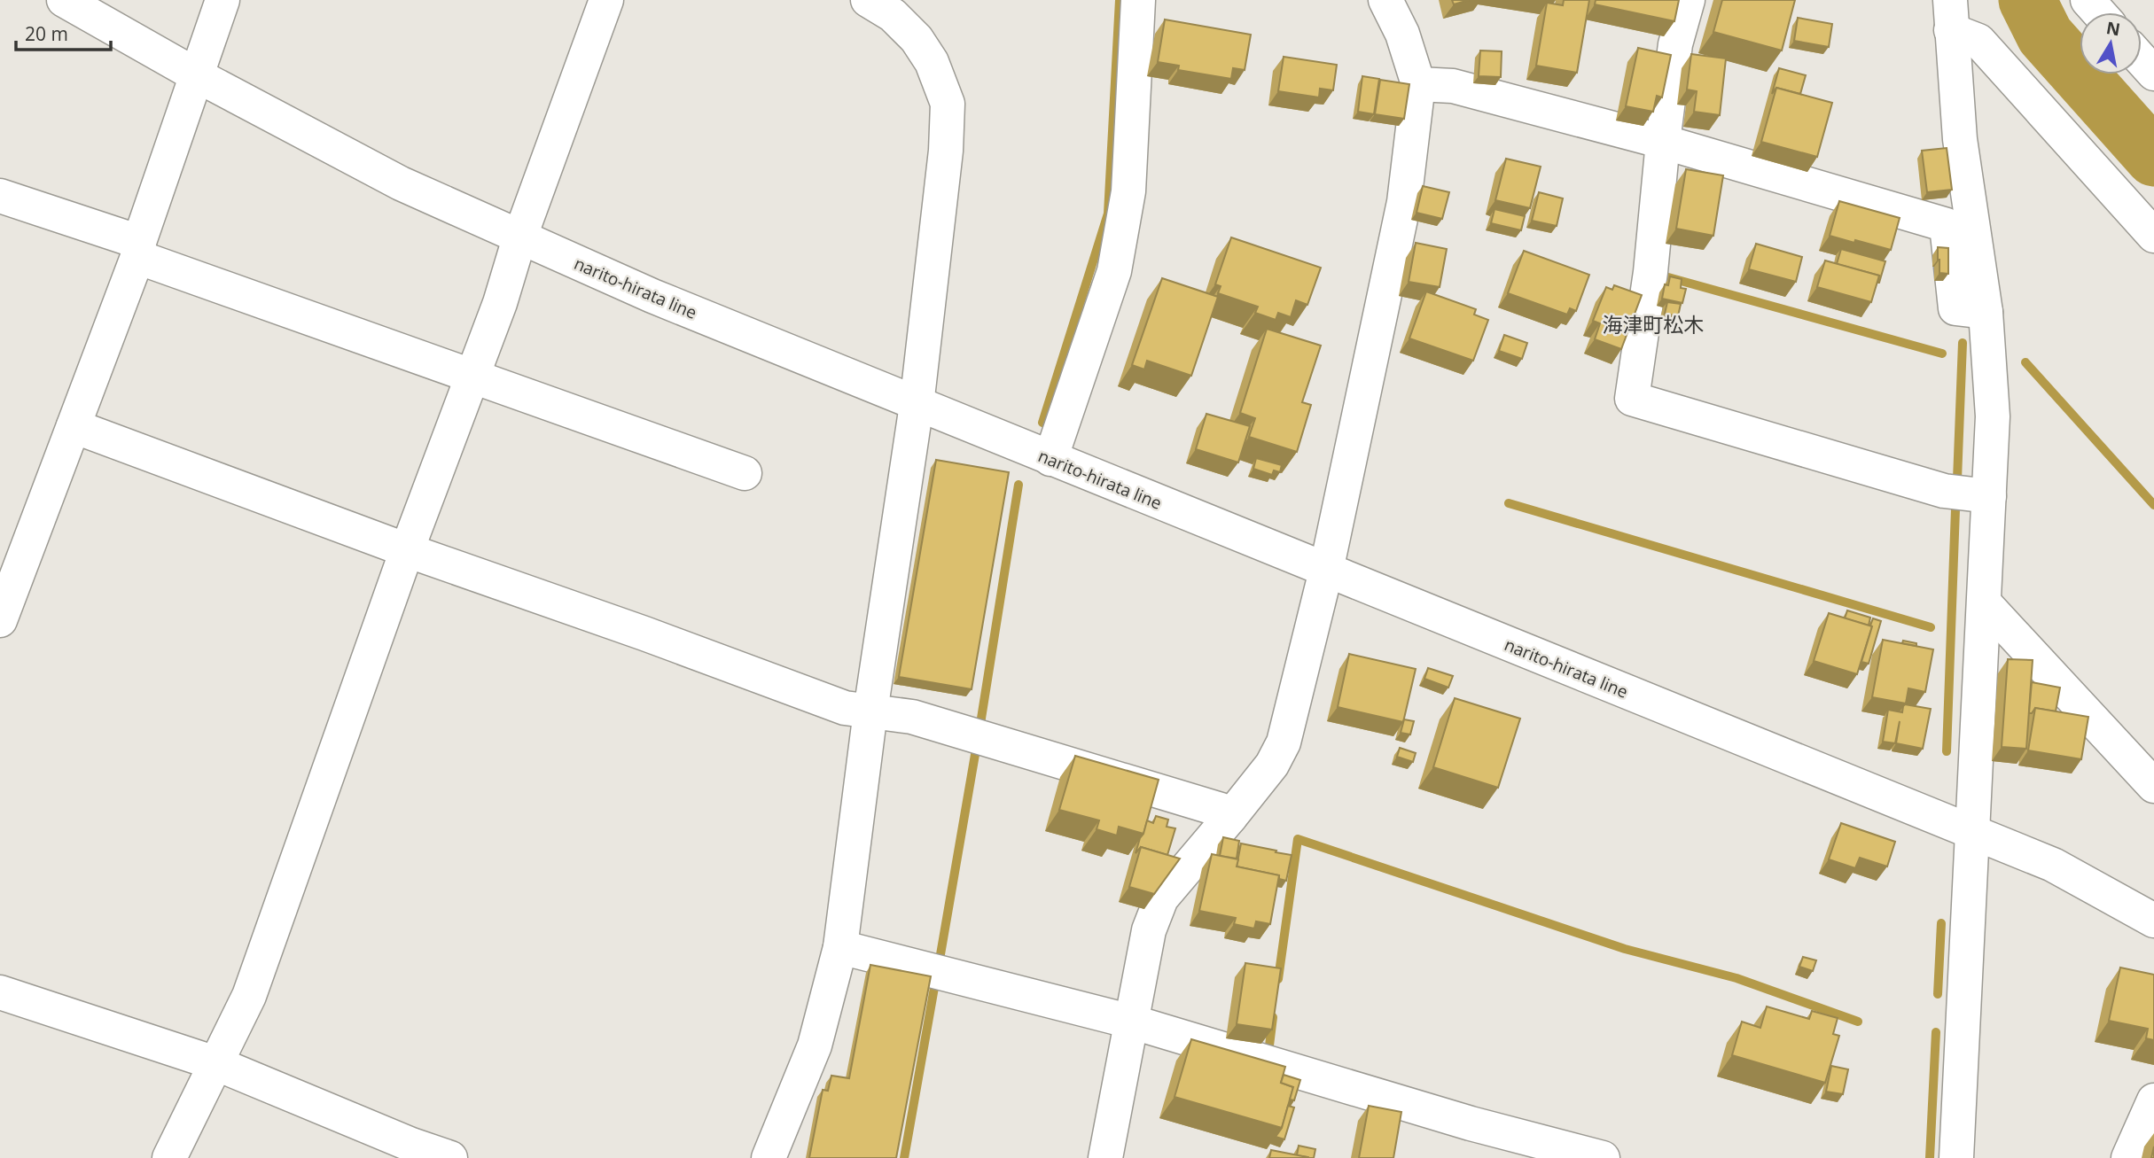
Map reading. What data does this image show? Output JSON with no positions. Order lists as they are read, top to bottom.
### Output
{
  "streets": {
    "street": ["narito-hirata line"]
  },
  "districts": ["海津町松木"],
  "scale_bar": "20 m",
  "north": "top"
}
